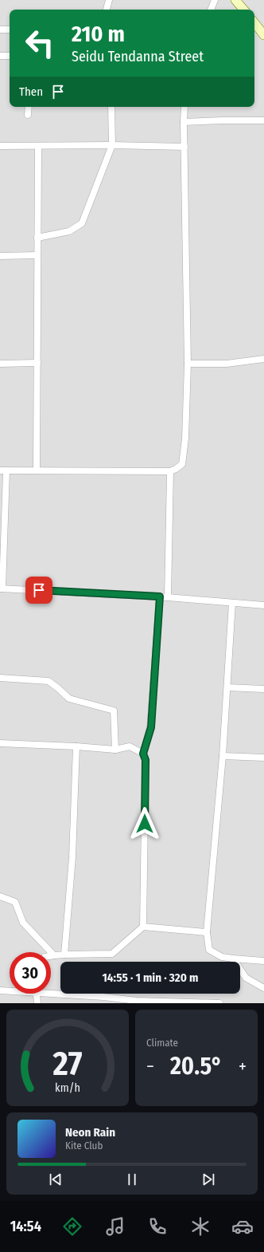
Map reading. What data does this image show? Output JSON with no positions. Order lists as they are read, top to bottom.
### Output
{
  "page": {
    "turn": ["210 m", "Seidu Tendanna Street"],
    "then": "Then",
    "limit": "30",
    "trip": "14:55 · 1 min · 320 m",
    "tile": "Climate",
    "heat": ["−", "20.5°", "+"],
    "song": ["Neon Rain", "Kite Club"],
    "tabs": "14:54",
    "gauge": ["27", "km/h"]
  }
}
